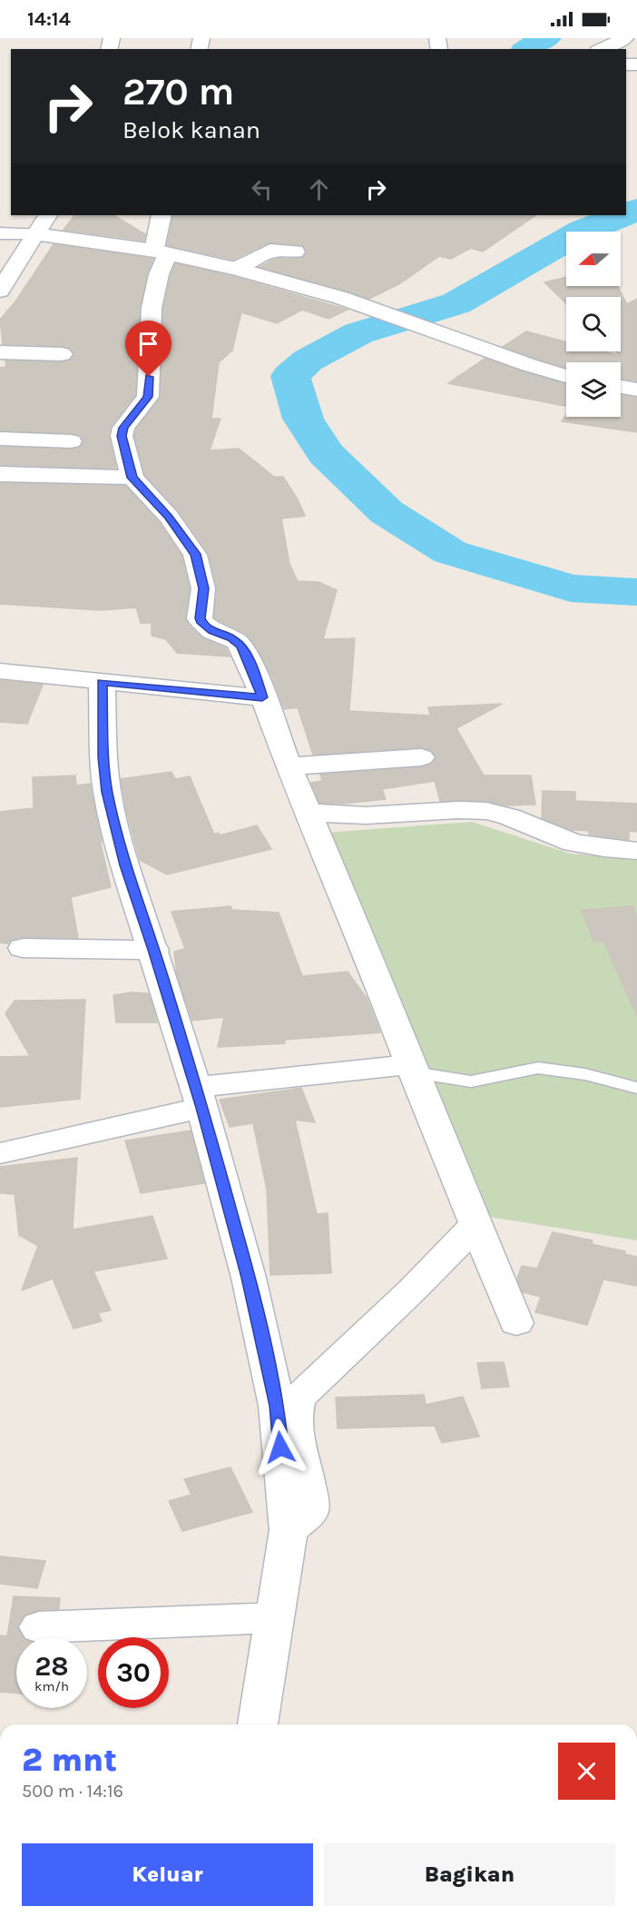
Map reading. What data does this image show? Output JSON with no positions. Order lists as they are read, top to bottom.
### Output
{
  "north": "left",
  "page": {
    "status": "14:14",
    "turn": ["270 m", "Belok kanan"],
    "speed": "28 km/h",
    "limit": "30",
    "heading": ["2 mnt", "500 m · 14:16"],
    "buttons": ["Keluar", "Bagikan"]
  }
}
